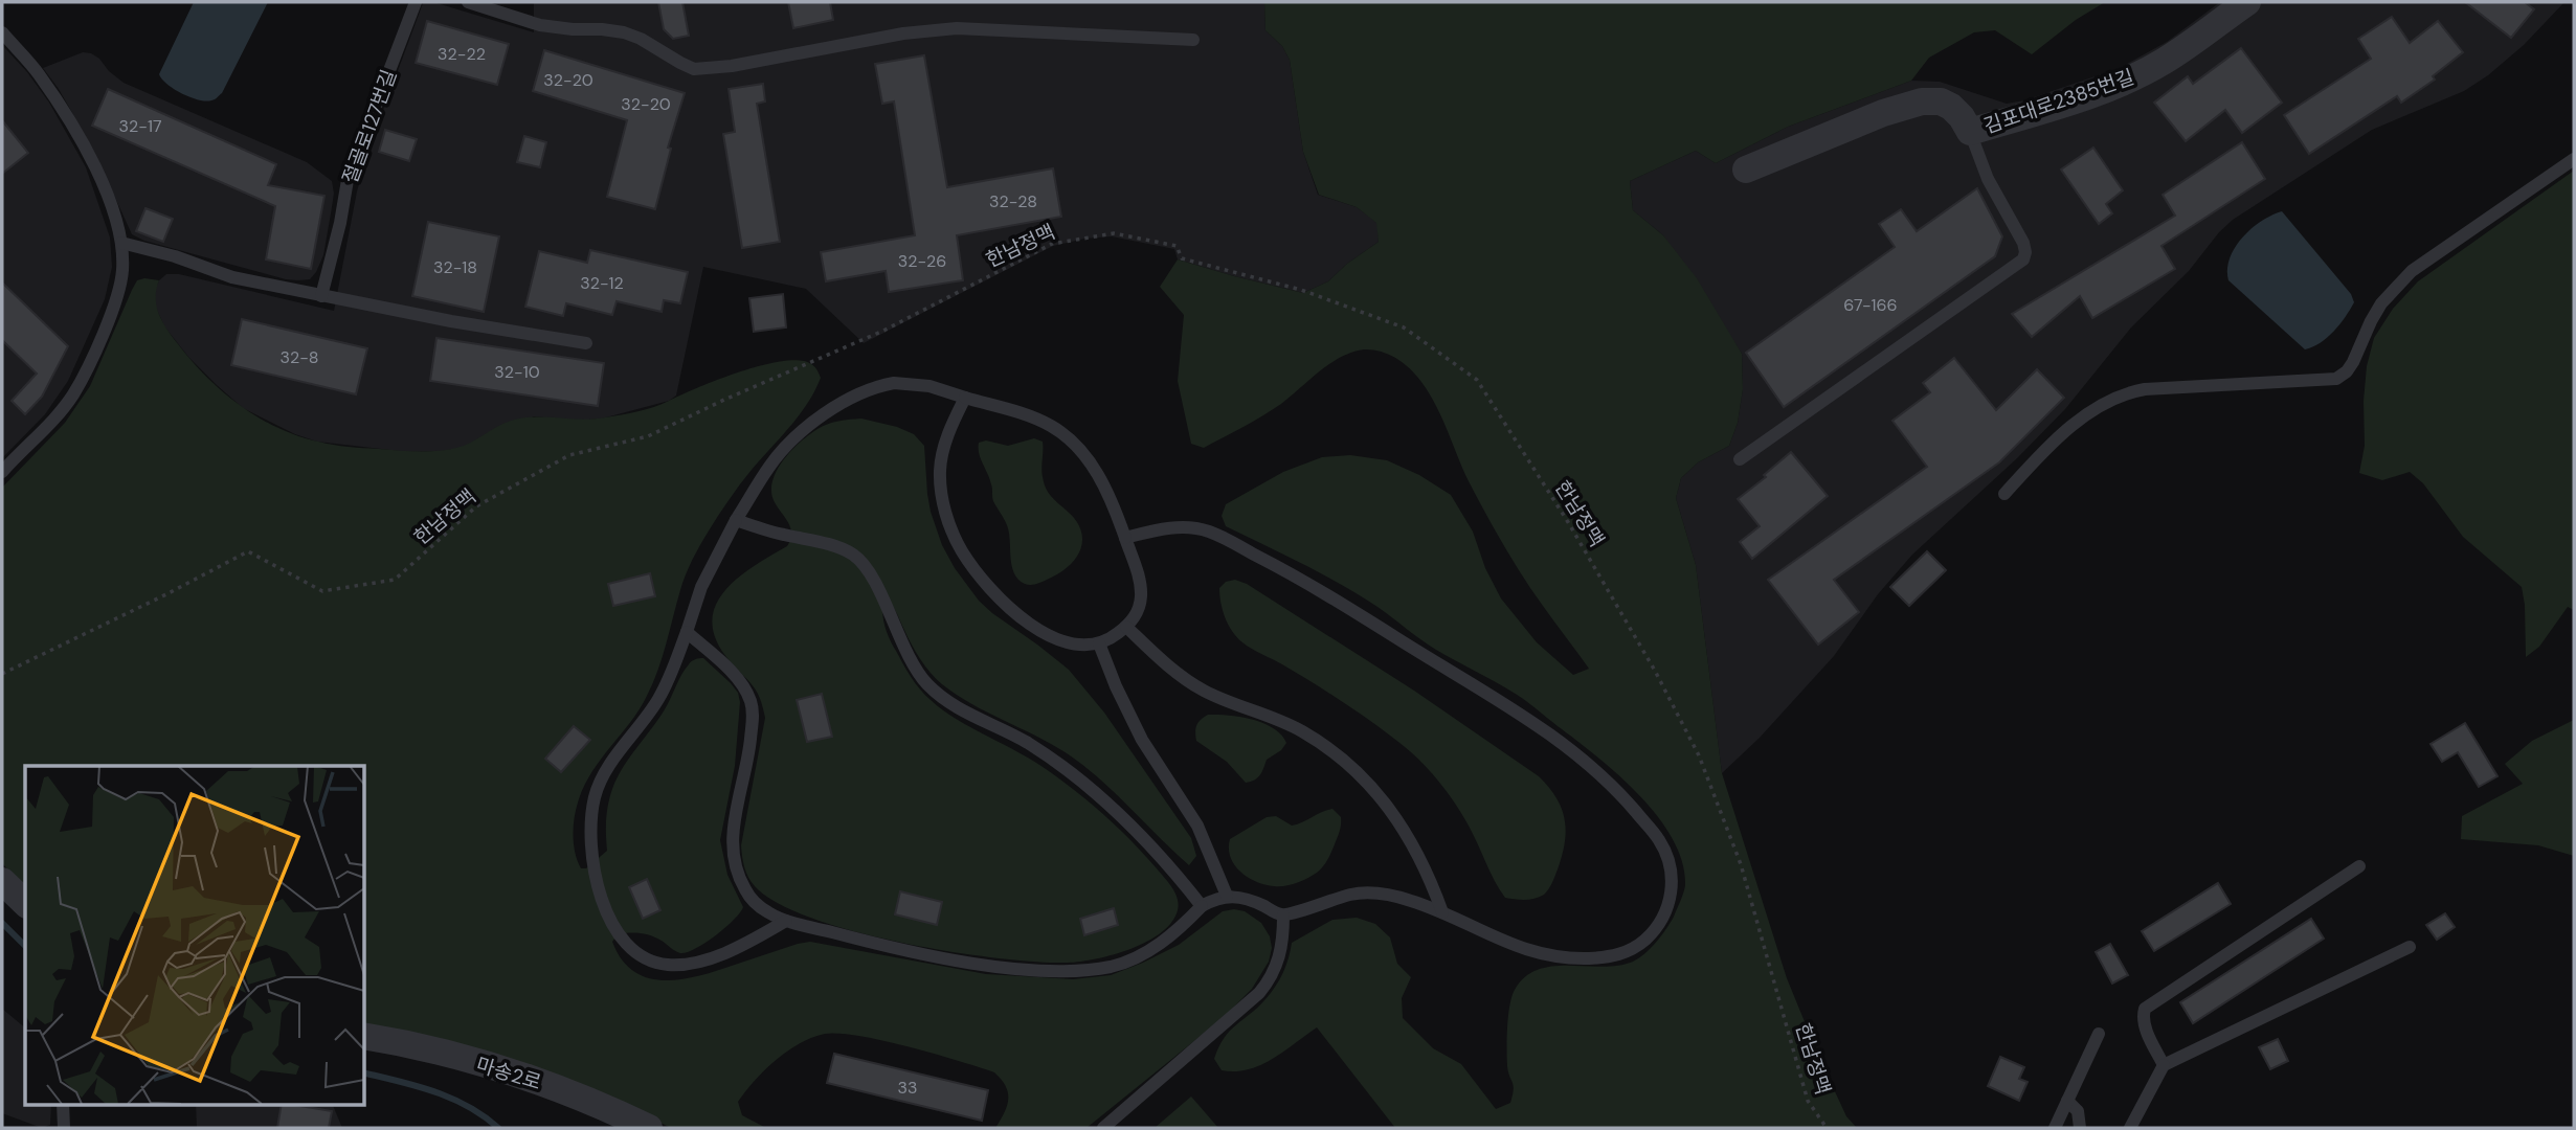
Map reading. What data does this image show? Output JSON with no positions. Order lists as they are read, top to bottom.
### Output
{
  "streets": {
    "street": ["김포대로2385번길", "마송2로"],
    "lane": ["절골로127번길"],
    "path": ["한남정맥"]
  },
  "house_numbers": [
    "32-22",
    "32-20",
    "32-20",
    "32-17",
    "32-28",
    "32-26",
    "32-18",
    "32-12",
    "67-166",
    "32-8",
    "32-10",
    "33"
  ]
}
